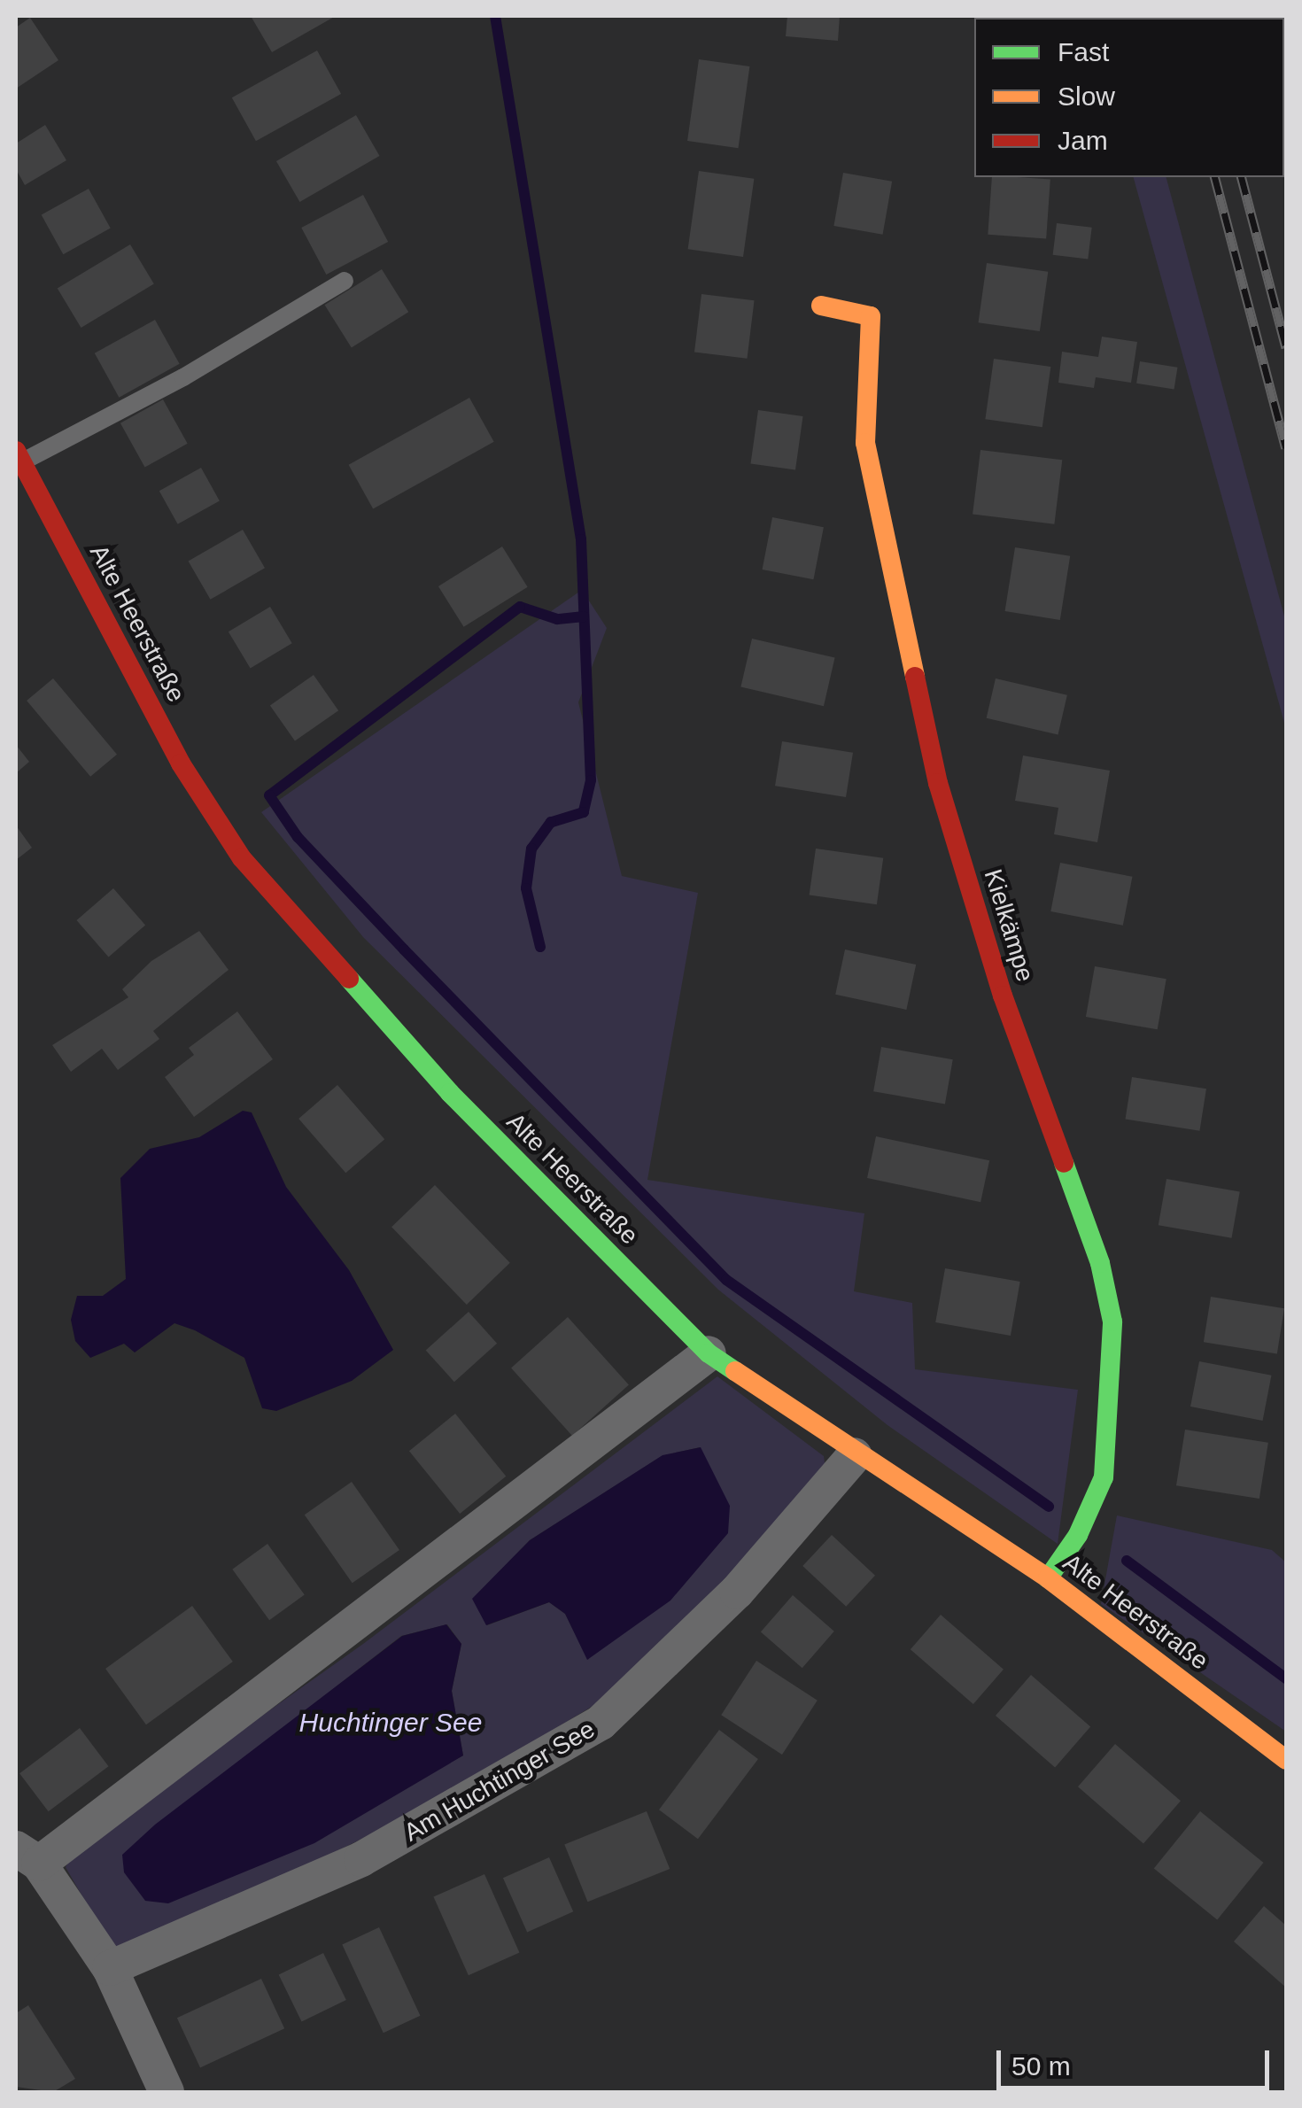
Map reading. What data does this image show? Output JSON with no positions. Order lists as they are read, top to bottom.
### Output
{
  "streets": {
    "street": ["Alte Heerstraße", "Kielkämpe", "Am Huchtinger See"]
  },
  "crossings": [
    ["Alte Heerstraße", "Kielkämpe"],
    ["Alte Heerstraße", "Am Huchtinger See"]
  ],
  "water": ["Huchtinger See"],
  "legend": ["Fast", "Slow", "Jam"],
  "scale_bar": "50 m"
}
